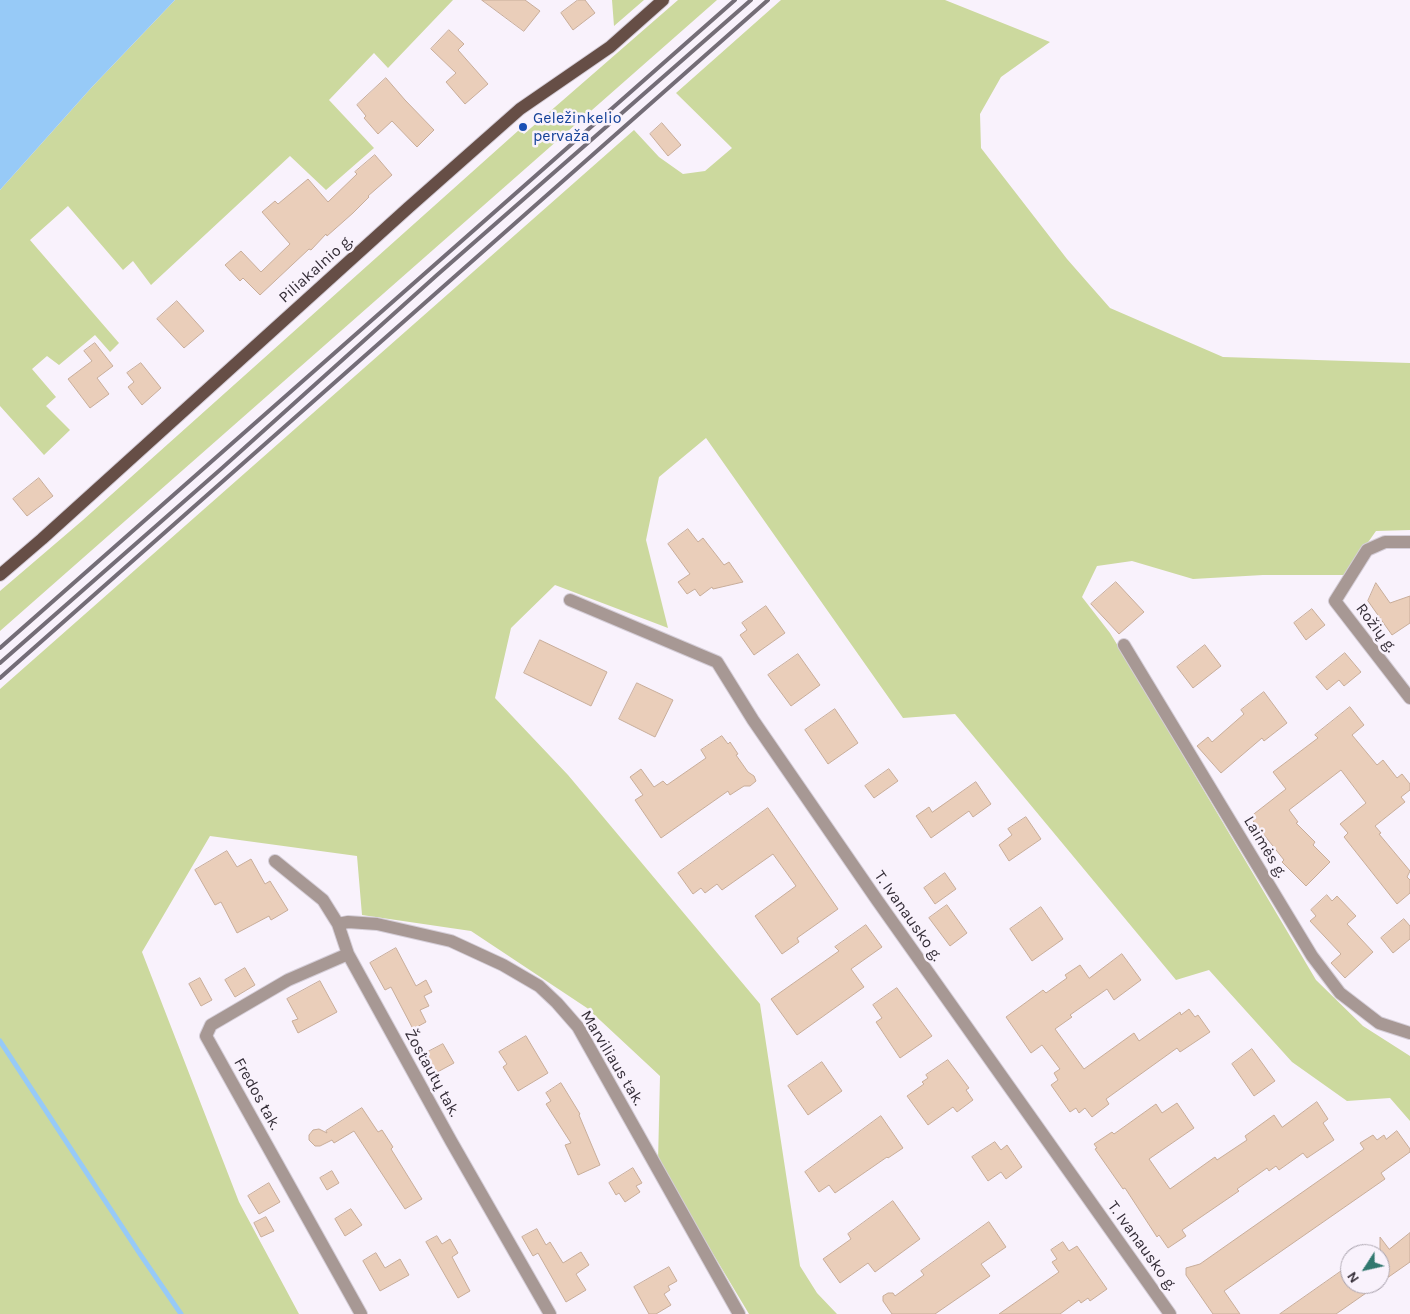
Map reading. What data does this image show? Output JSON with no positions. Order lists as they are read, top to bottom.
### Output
{
  "streets": {
    "main road": ["Piliakalnio g."],
    "street": [
      "Rožių g.",
      "Laimės g.",
      "T. Ivanausko g.",
      "Marviliaus tak.",
      "Žostautų tak.",
      "Fredos tak."
    ]
  },
  "crossings": [
    ["Marviliaus tak.", "Žostautų tak."],
    ["Žostautų tak.", "Fredos tak."]
  ],
  "places": ["Geležinkelio pervaža"],
  "north": "bottom left"
}
